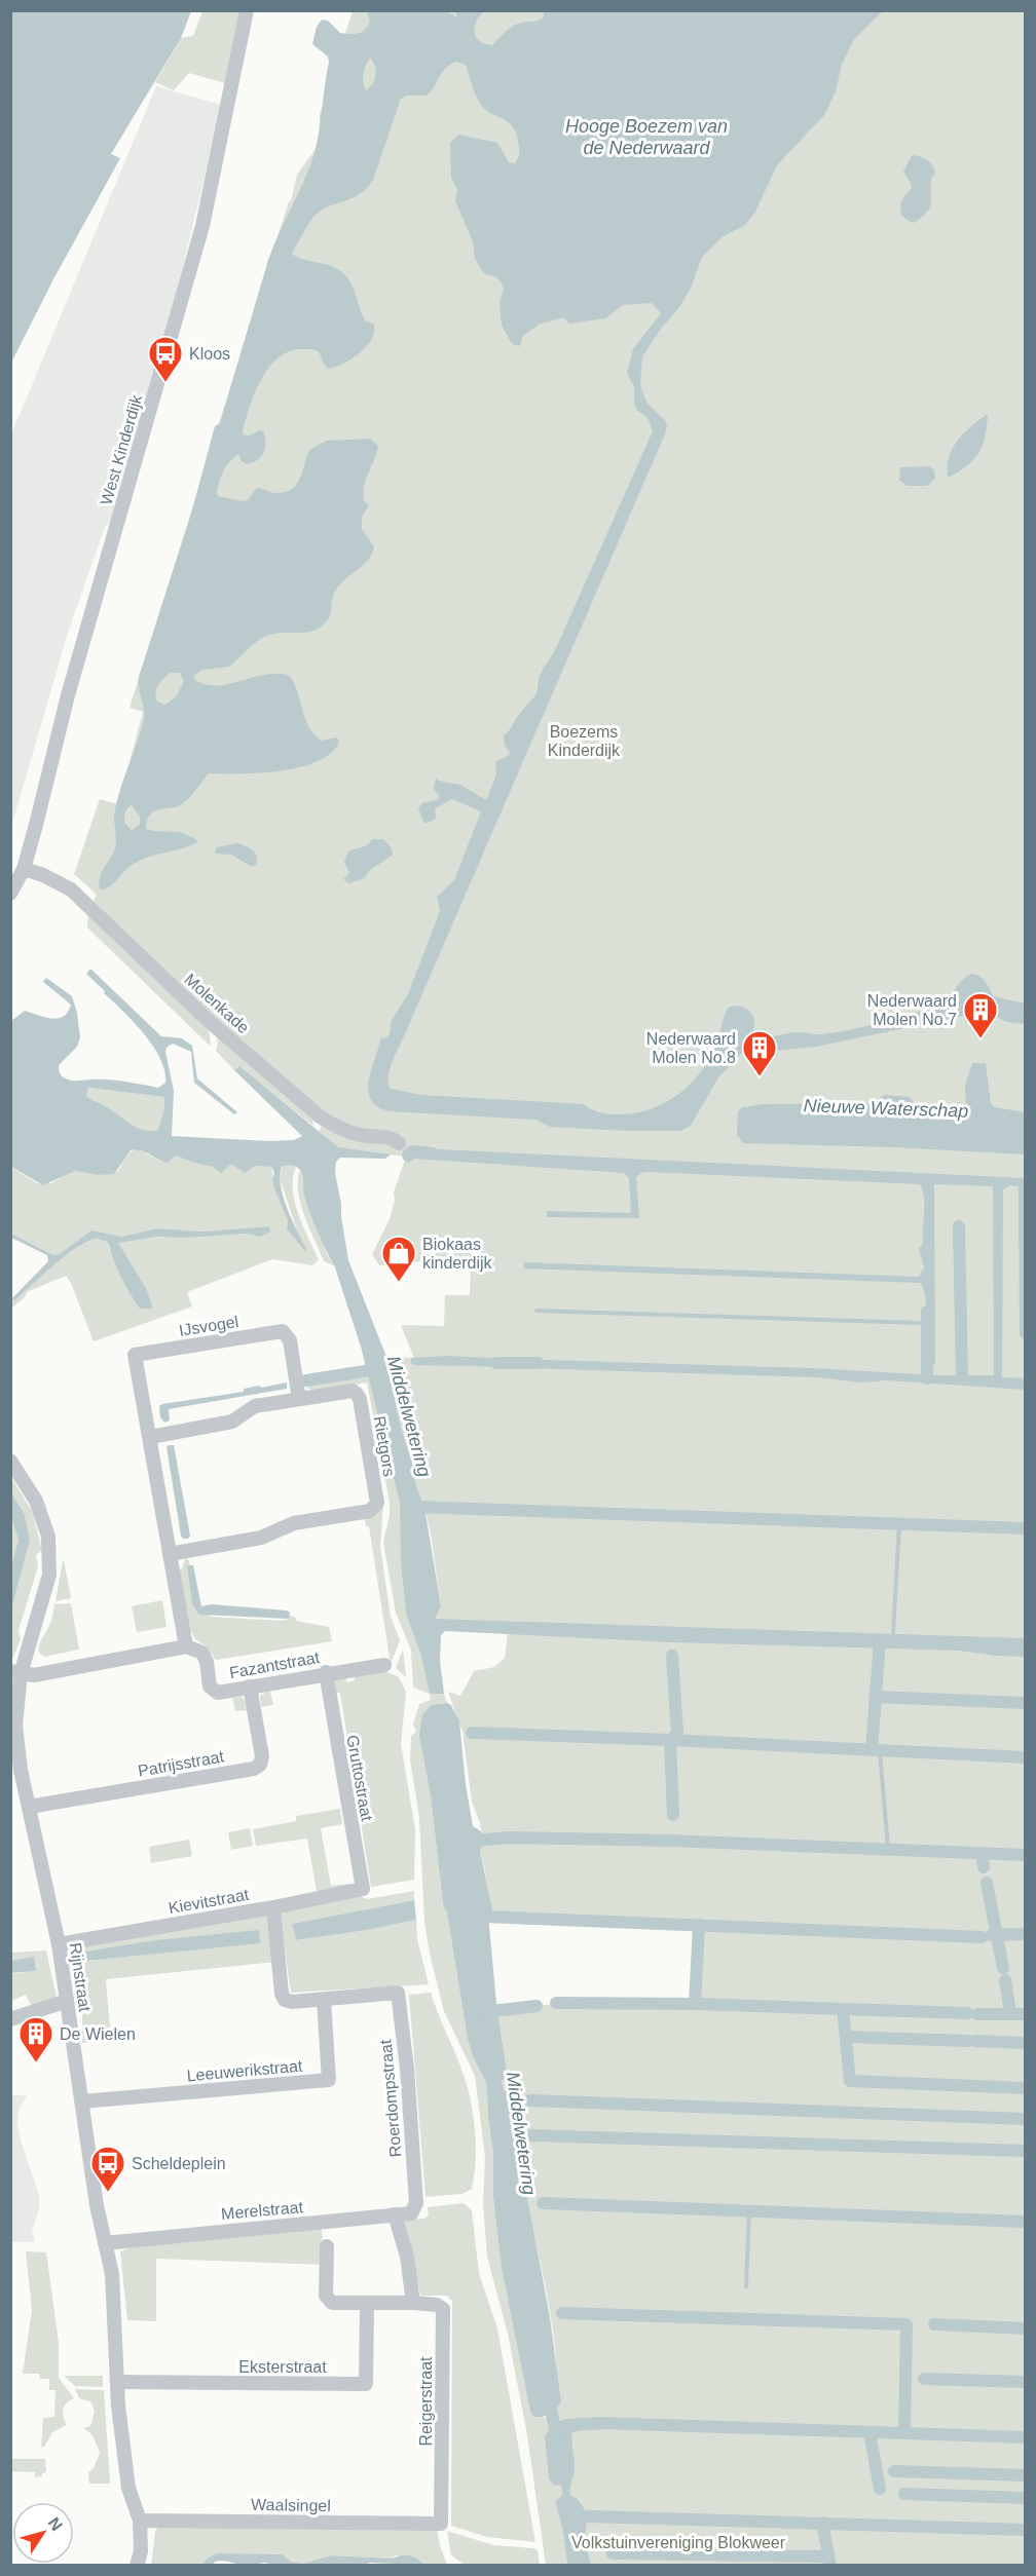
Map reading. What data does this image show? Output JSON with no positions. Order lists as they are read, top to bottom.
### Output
{
  "streets": {
    "street": [
      "West Kinderdijk",
      "Molenkade",
      "IJsvogel",
      "Rietgors",
      "Fazantstraat",
      "Patrijsstraat",
      "Gruttostraat",
      "Kievitstraat",
      "Rijnstraat",
      "Leeuwerikstraat",
      "Roerdompstraat",
      "Merelstraat",
      "Eksterstraat",
      "Reigerstraat",
      "Waalsingel"
    ]
  },
  "crossings": [
    ["West Kinderdijk", "Molenkade"],
    ["IJsvogel", "Rietgors"],
    ["Fazantstraat", "Patrijsstraat"],
    ["Fazantstraat", "Gruttostraat"],
    ["Patrijsstraat", "Rijnstraat"],
    ["Gruttostraat", "Kievitstraat"],
    ["Kievitstraat", "Rijnstraat"],
    ["Rijnstraat", "Leeuwerikstraat"],
    ["Rijnstraat", "Merelstraat"],
    ["Rijnstraat", "Eksterstraat"],
    ["Rijnstraat", "Waalsingel"],
    ["Leeuwerikstraat", "Roerdompstraat"],
    ["Roerdompstraat", "Merelstraat"],
    ["Reigerstraat", "Waalsingel"]
  ],
  "water": ["Hooge Boezem van de Nederwaard", "Nieuwe Waterschap", "Middelwetering"],
  "parks": ["Boezems Kinderdijk", "Volkstuinvereniging Blokweer"],
  "places": {
    "bus stop": ["Kloos", "Scheldeplein"],
    "building": ["Nederwaard Molen No.7", "Nederwaard Molen No.8", "De Wielen"],
    "shop": ["Biokaas kinderdijk"]
  },
  "north": "top right"
}
